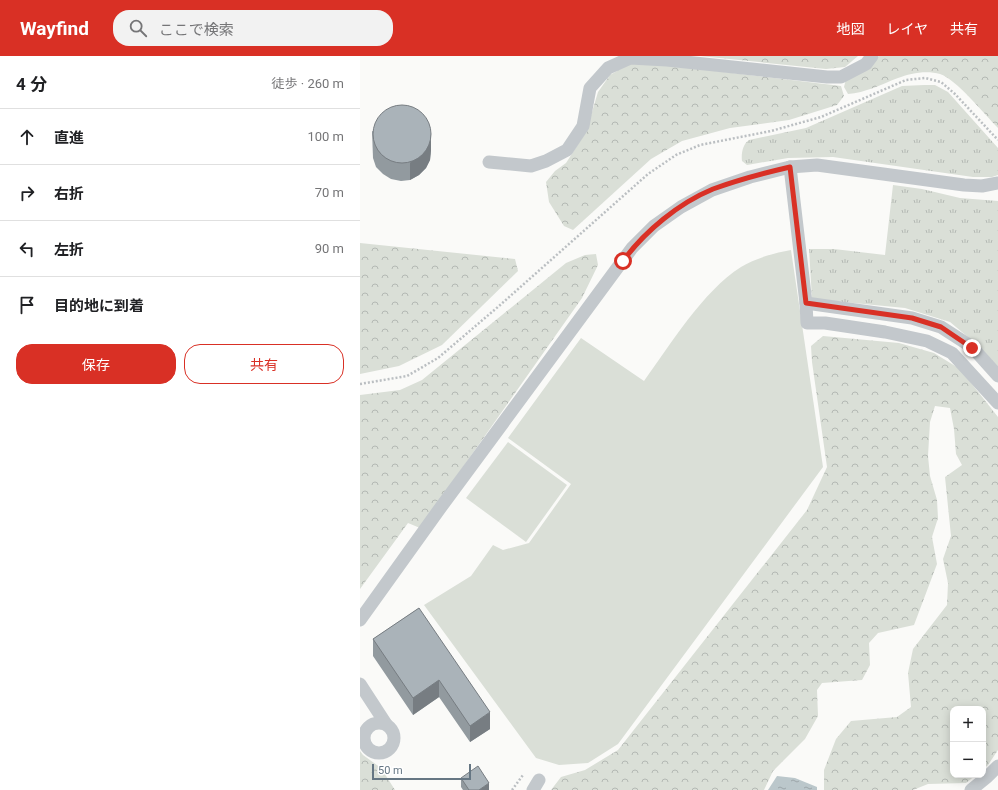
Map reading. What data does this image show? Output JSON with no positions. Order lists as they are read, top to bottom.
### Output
{
  "scale_bar": "50 m",
  "page": {
    "header": "Wayfind",
    "search": "ここで検索",
    "nav": ["地図", "レイヤ", "共有"],
    "heading": ["4 分", "徒歩 · 260 m"],
    "list": [
      ["直進", "100 m"],
      ["右折", "70 m"],
      ["左折", "90 m"],
      "目的地に到着"
    ],
    "buttons": ["保存", "共有"],
    "map_buttons": ["+", "−"],
    "scale": "50 m"
  }
}
